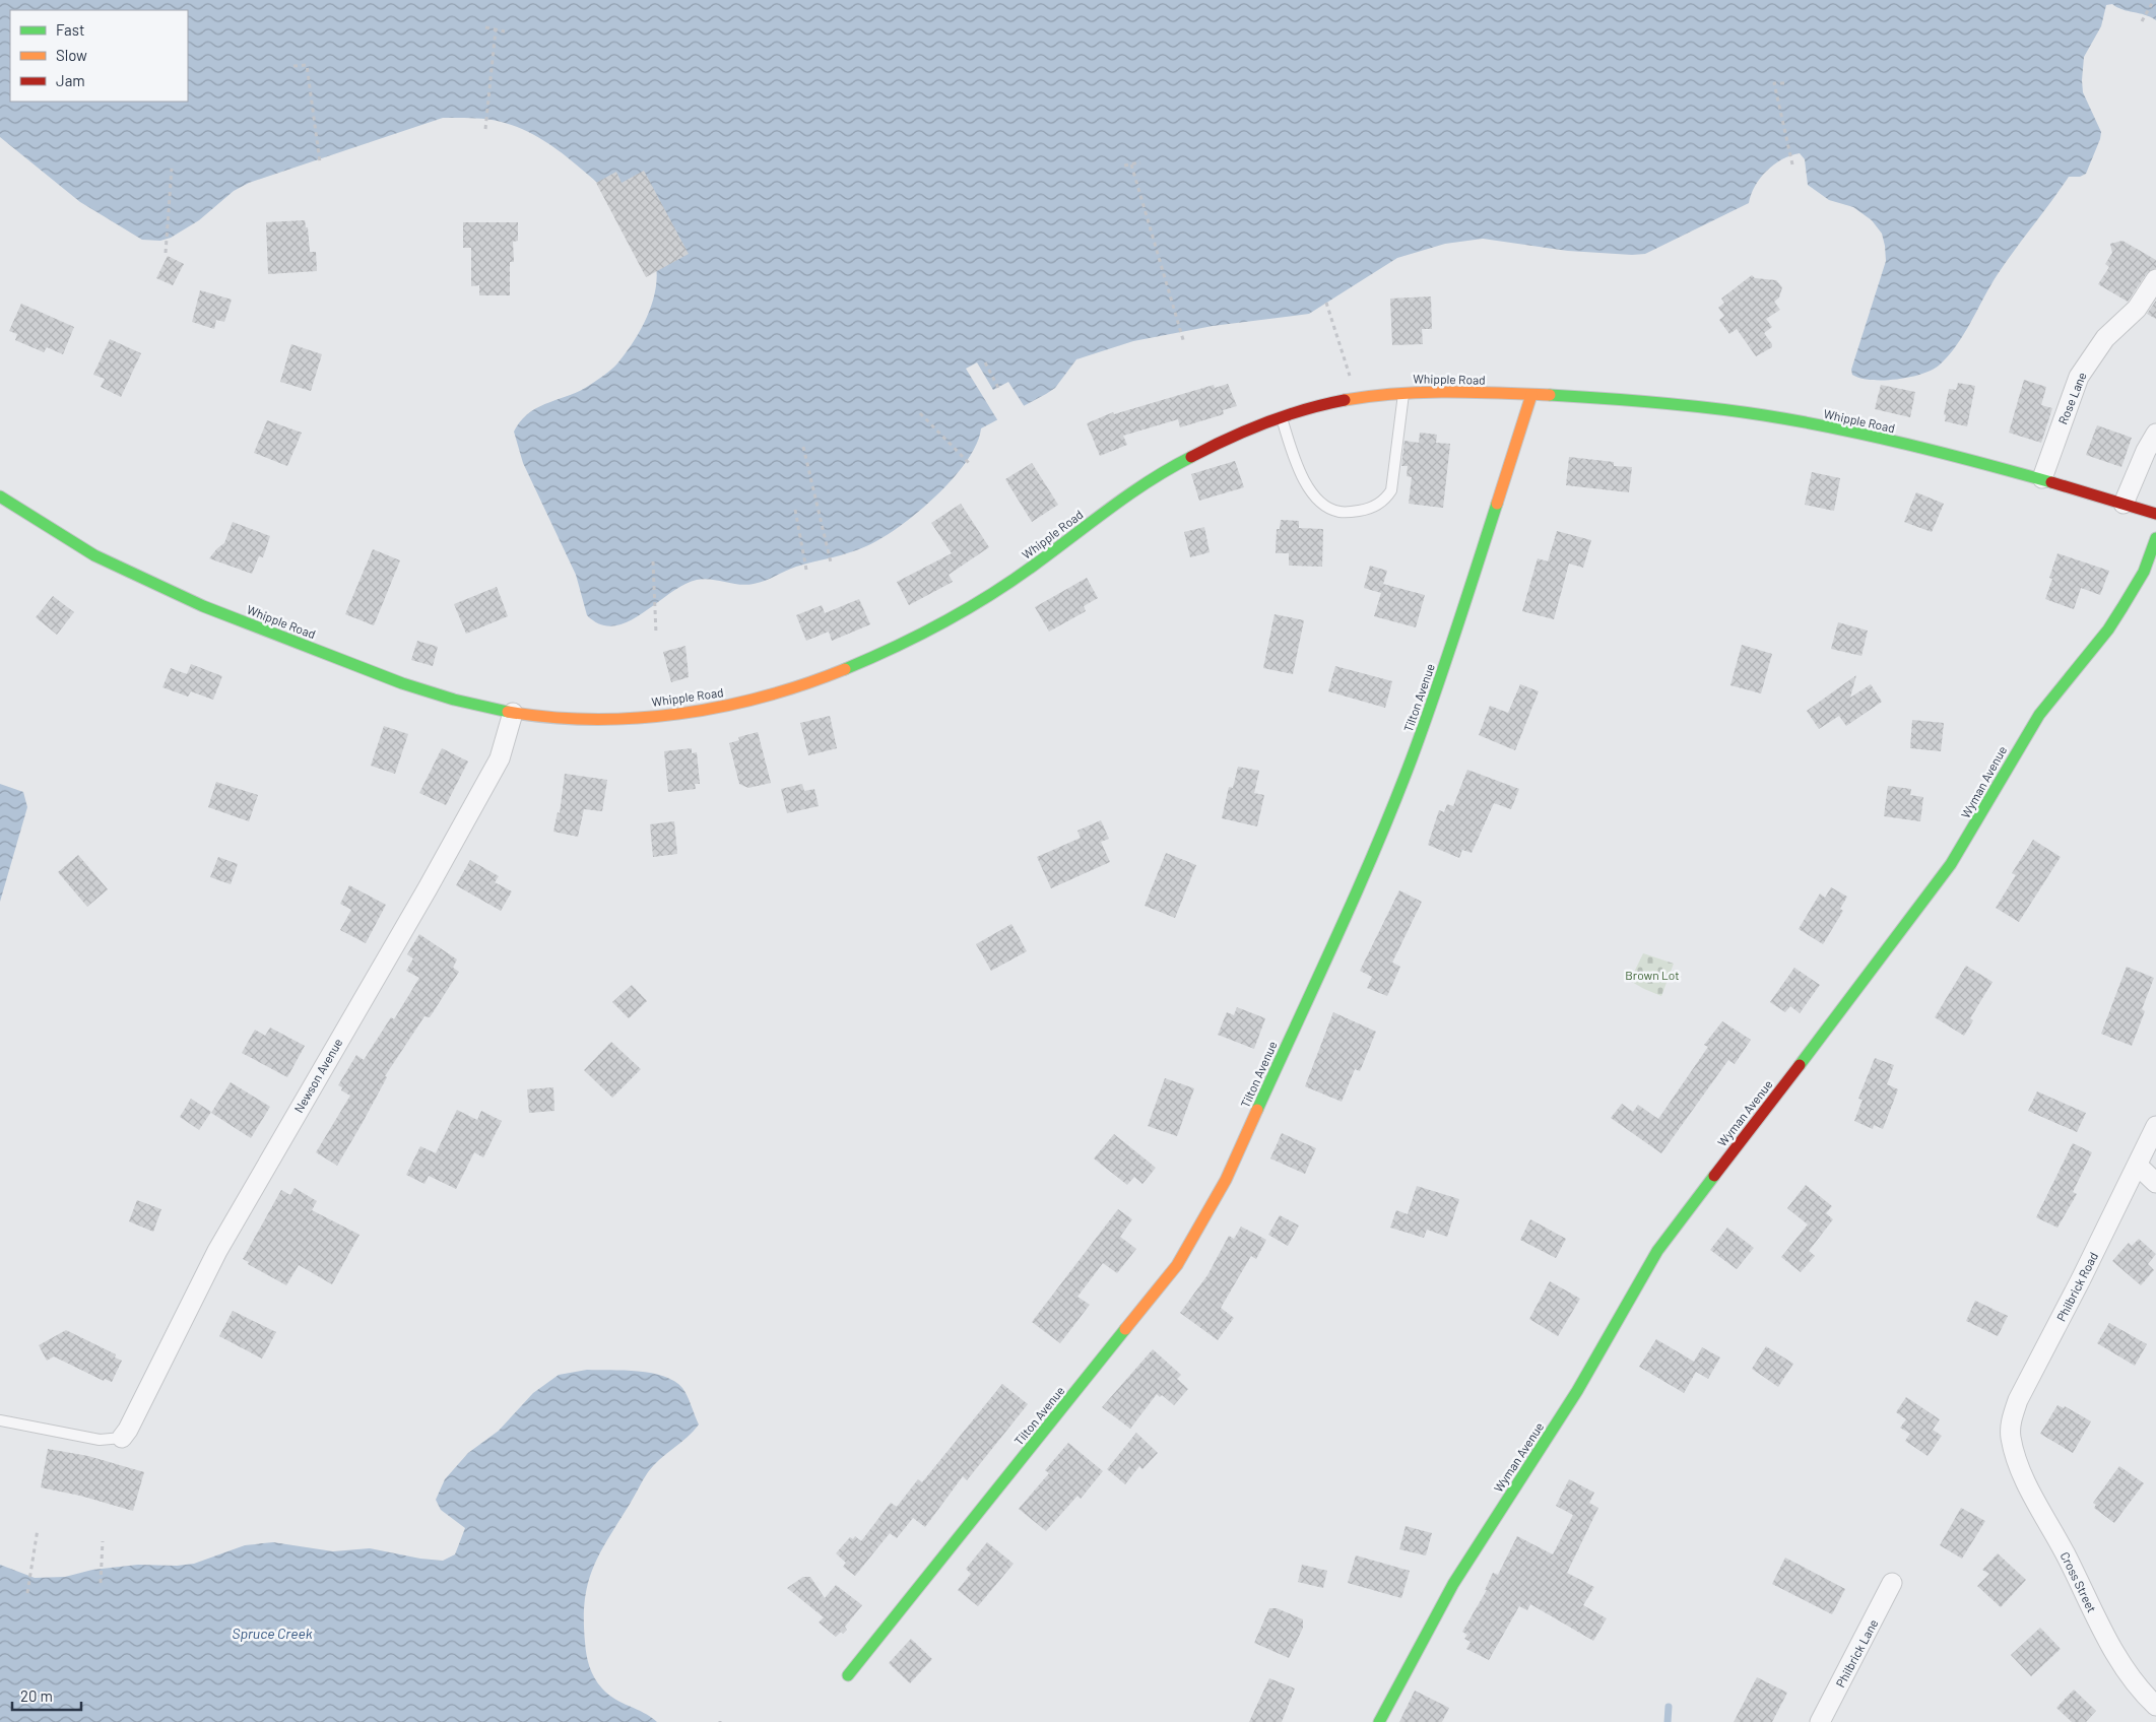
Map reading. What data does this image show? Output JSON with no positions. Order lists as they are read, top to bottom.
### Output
{
  "streets": {
    "street": [
      "Whipple Road",
      "Rose Lane",
      "Tilton Avenue",
      "Wyman Avenue",
      "Newson Avenue",
      "Philbrick Road",
      "Cross Street",
      "Philbrick Lane"
    ]
  },
  "crossings": [
    ["Whipple Road", "Rose Lane"],
    ["Whipple Road", "Tilton Avenue"],
    ["Whipple Road", "Newson Avenue"],
    ["Philbrick Road", "Cross Street"]
  ],
  "water": ["Spruce Creek"],
  "parks": ["Brown Lot"],
  "legend": ["Fast", "Slow", "Jam"],
  "scale_bar": "20 m"
}
